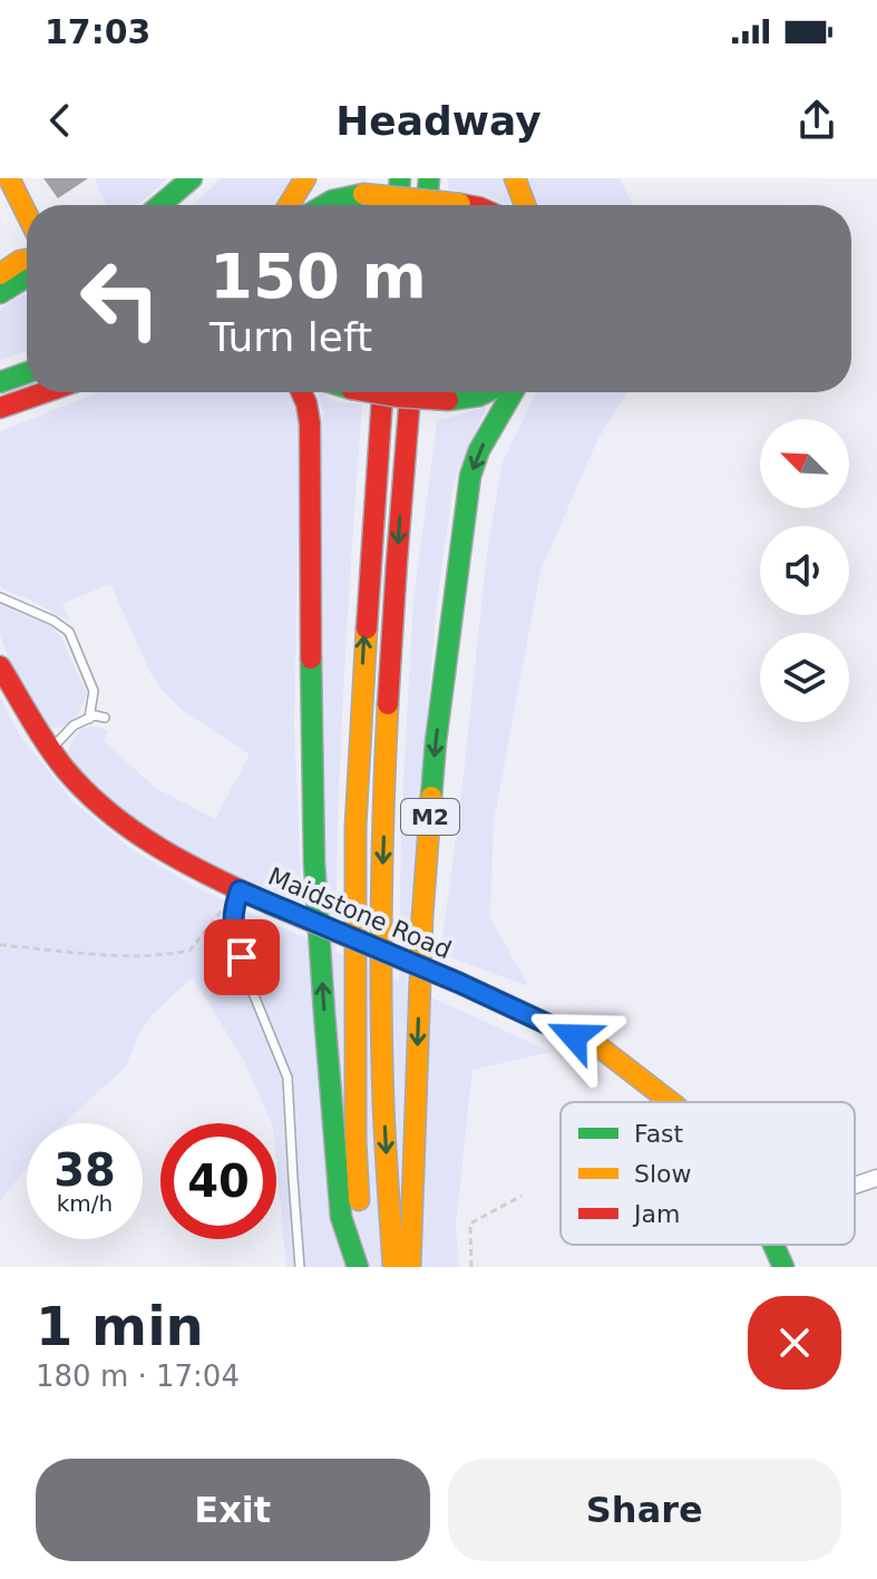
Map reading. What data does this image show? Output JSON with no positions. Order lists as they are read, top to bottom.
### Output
{
  "streets": {
    "main road": ["M2", "Maidstone Road"]
  },
  "legend": ["Fast", "Slow", "Jam"],
  "north": "top left",
  "page": {
    "status": "17:03",
    "header": "Headway",
    "turn": ["150 m", "Turn left"],
    "speed": "38 km/h",
    "limit": "40",
    "heading": ["1 min", "180 m · 17:04"],
    "buttons": ["Exit", "Share"]
  }
}
